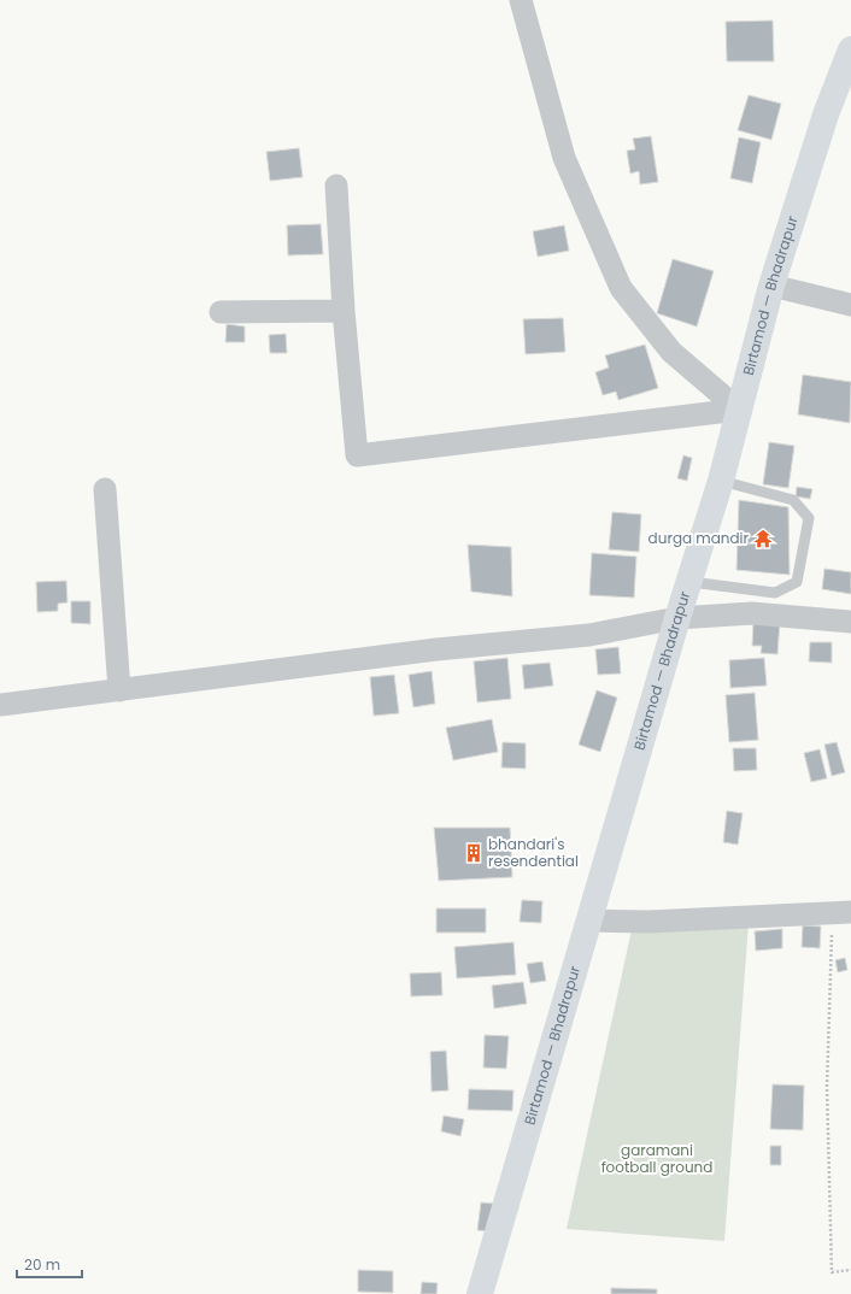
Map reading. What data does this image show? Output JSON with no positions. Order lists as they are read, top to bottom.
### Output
{
  "streets": {
    "main road": ["Birtamod — Bhadrapur"]
  },
  "parks": ["garamani football ground"],
  "places": {
    "temple": ["durga mandir"],
    "building": ["bhandari's resendential"]
  },
  "scale_bar": "20 m"
}
